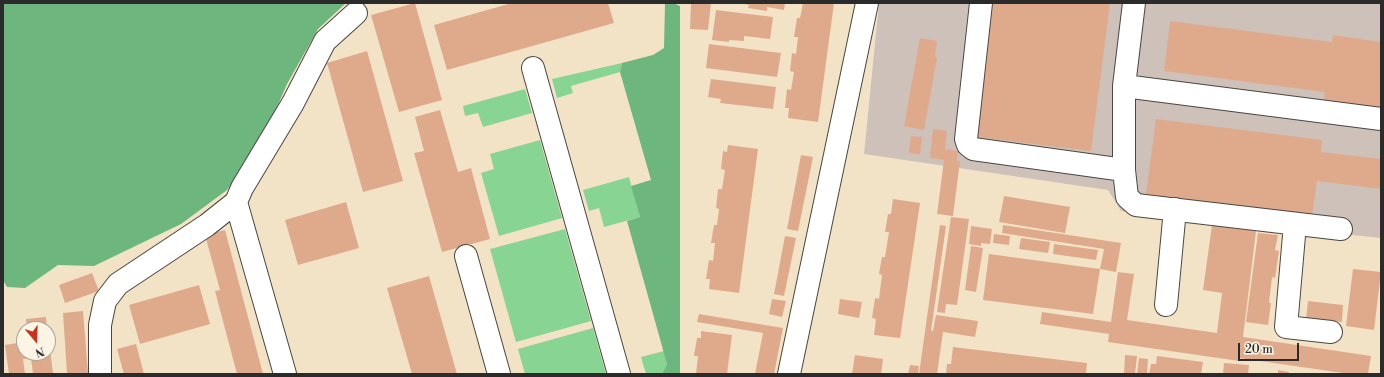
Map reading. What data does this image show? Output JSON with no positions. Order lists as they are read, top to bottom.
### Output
{
  "scale_bar": "20 m",
  "north": "bottom"
}
